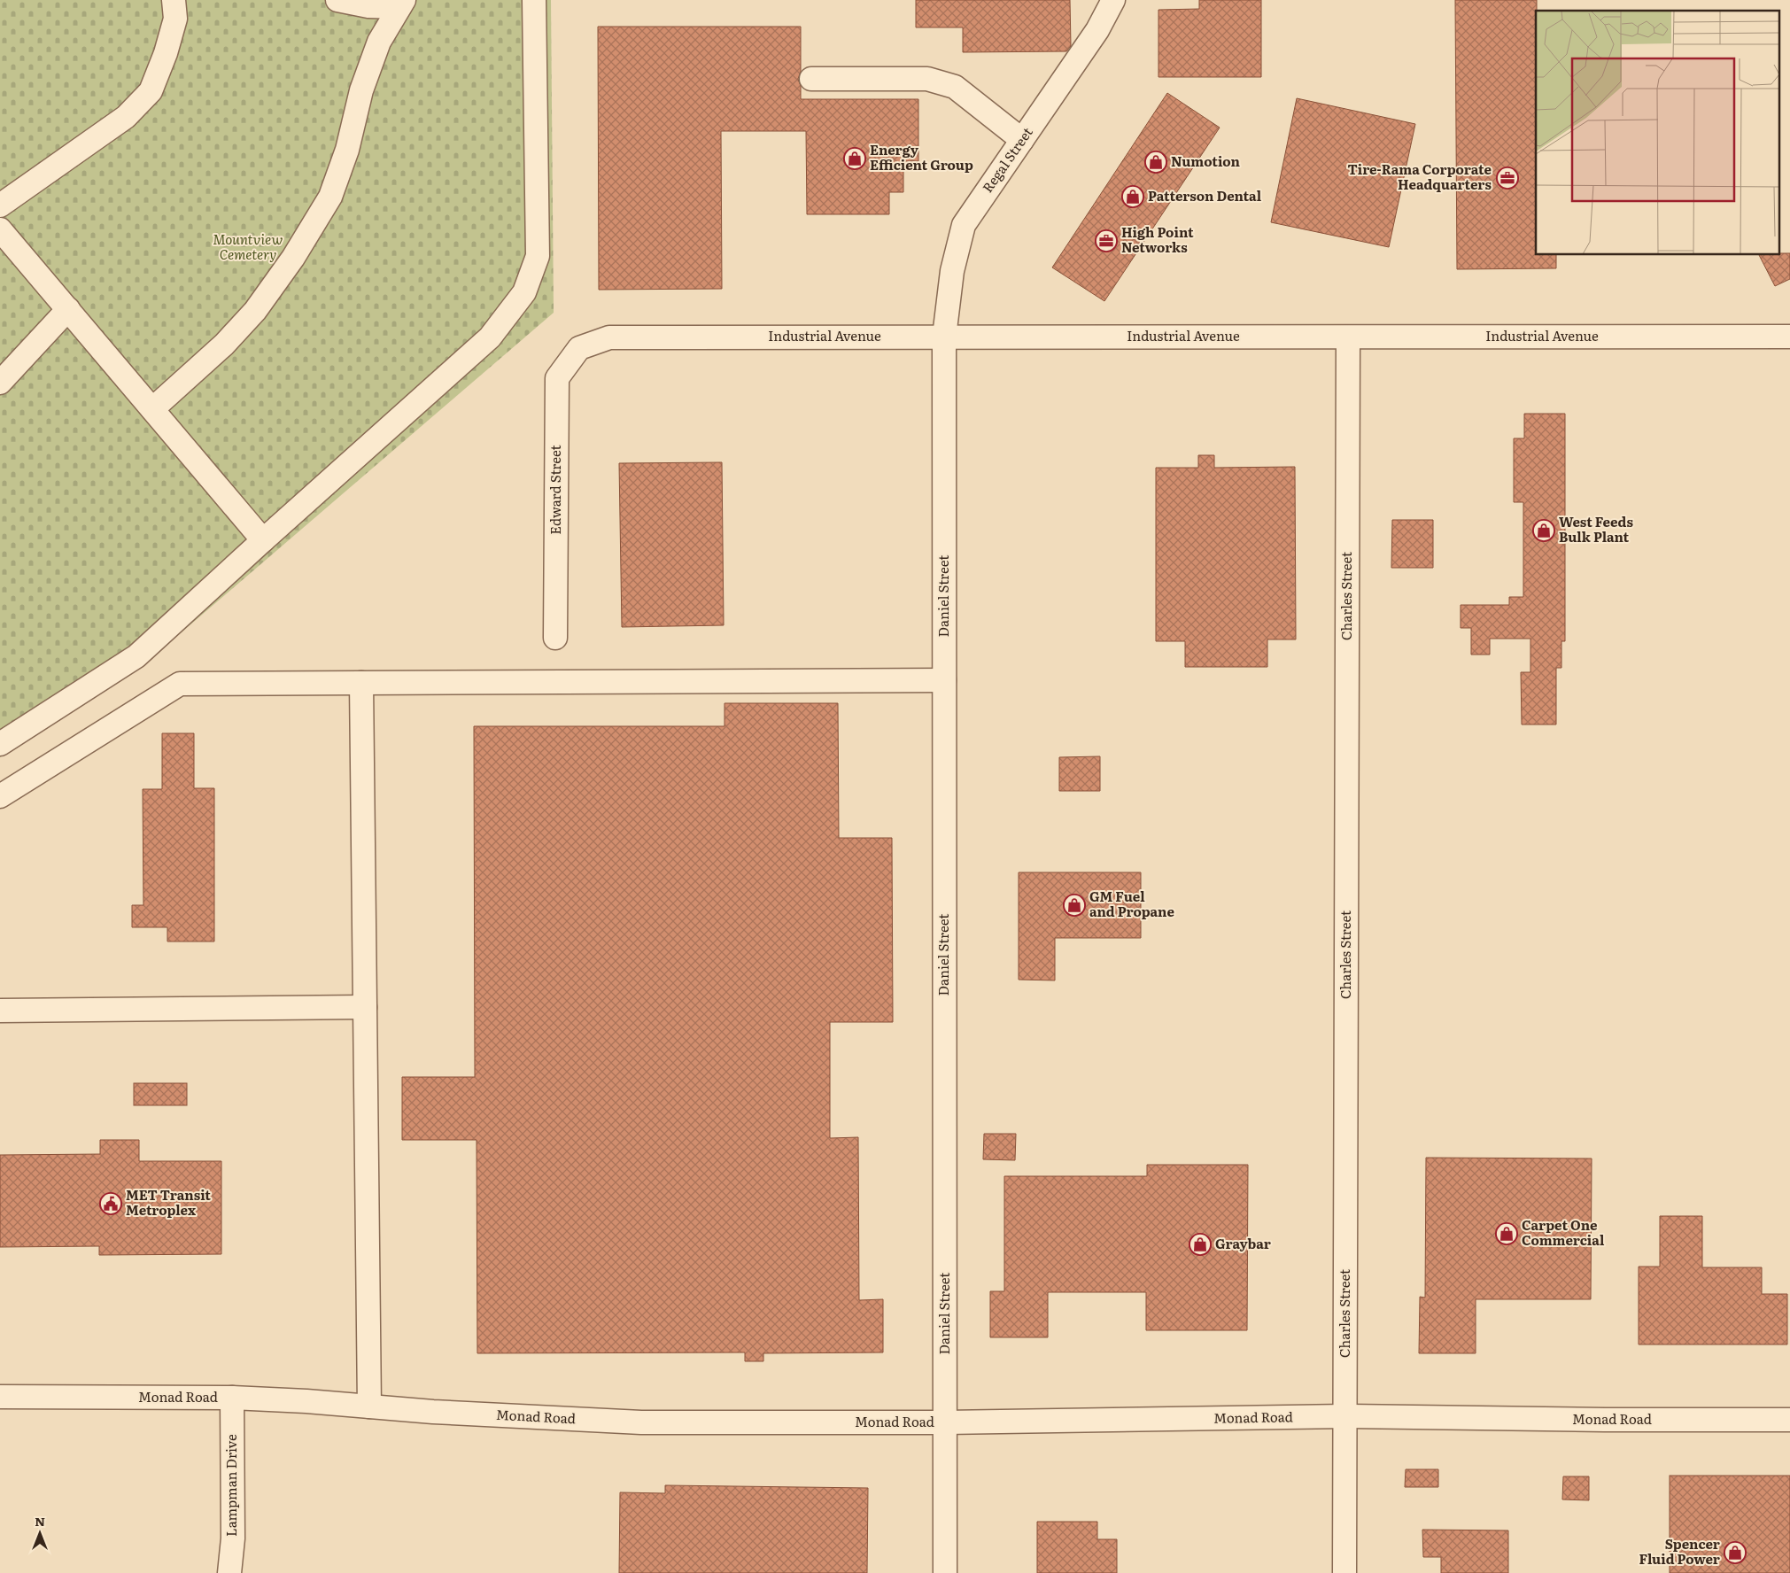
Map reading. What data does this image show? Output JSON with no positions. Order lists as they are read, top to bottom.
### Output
{
  "streets": {
    "street": [
      "Regal Street",
      "Industrial Avenue",
      "Edward Street",
      "Daniel Street",
      "Charles Street",
      "Monad Road",
      "Lampman Drive"
    ]
  },
  "crossings": [
    ["Regal Street", "Industrial Avenue"],
    ["Regal Street", "Daniel Street"],
    ["Industrial Avenue", "Edward Street"],
    ["Industrial Avenue", "Daniel Street"],
    ["Industrial Avenue", "Charles Street"],
    ["Daniel Street", "Monad Road"],
    ["Charles Street", "Monad Road"],
    ["Monad Road", "Lampman Drive"]
  ],
  "parks": ["Mountview Cemetery"],
  "places": {
    "shop": [
      "Energy Efficient Group",
      "Numotion",
      "Patterson Dental",
      "West Feeds Bulk Plant",
      "GM Fuel and Propane",
      "Carpet One Commercial",
      "Graybar",
      "Spencer Fluid Power"
    ],
    "office": ["Tire-Rama Corporate Headquarters", "High Point Networks"],
    "public building": ["MET Transit Metroplex"]
  },
  "north": "top"
}
